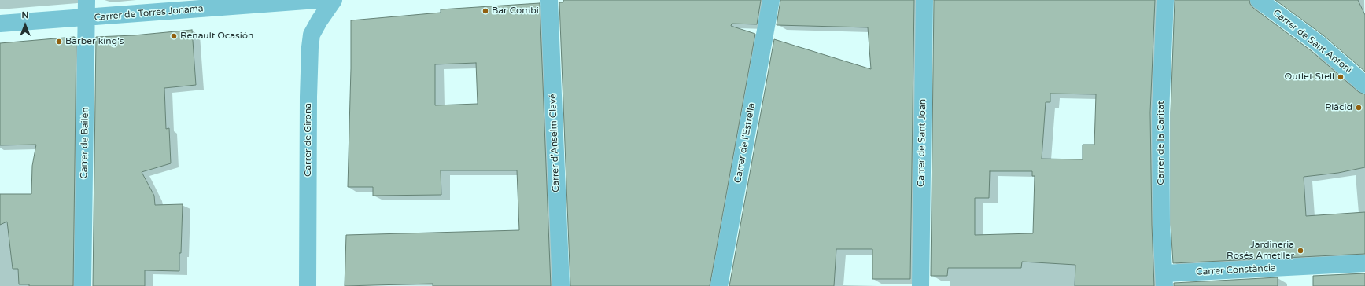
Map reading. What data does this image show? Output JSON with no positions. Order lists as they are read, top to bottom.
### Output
{
  "streets": {
    "street": [
      "Carrer de Torres Jonama",
      "Carrer de Sant Antoni",
      "Carrer de Girona",
      "Carrer de Bailèn",
      "Carrer d'Anselm Clavé",
      "Carrer de l'Estrella",
      "Carrer de Sant Joan",
      "Carrer de la Caritat",
      "Carrer Constància"
    ]
  },
  "crossings": [
    ["Carrer de Torres Jonama", "Carrer de Bailèn"],
    ["Carrer de la Caritat", "Carrer Constància"]
  ],
  "places": [
    "Bar Combi",
    "Renault Ocasión",
    "Barber king's",
    "Outlet Stell",
    "Plàcid",
    "Jardineria Rosés Ametller"
  ],
  "north": "top"
}
